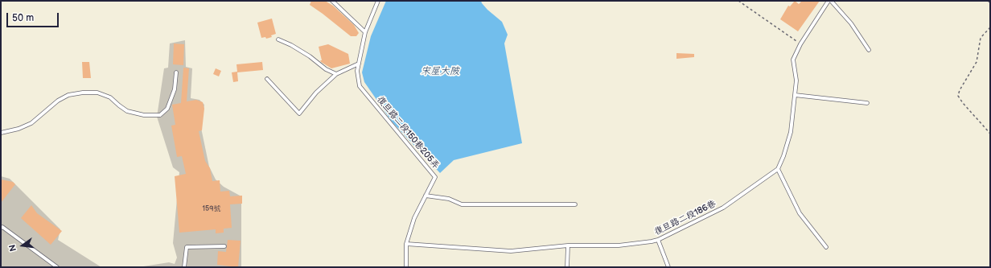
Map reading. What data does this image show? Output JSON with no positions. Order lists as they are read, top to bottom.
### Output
{
  "streets": {
    "lane": ["復旦路二段150巷205弄", "復旦路二段186巷"]
  },
  "crossings": [
    ["復旦路二段150巷205弄", "復旦路二段186巷"]
  ],
  "water": ["宋屋大陂"],
  "house_numbers": ["159號"],
  "scale_bar": "50 m",
  "north": "left"
}
